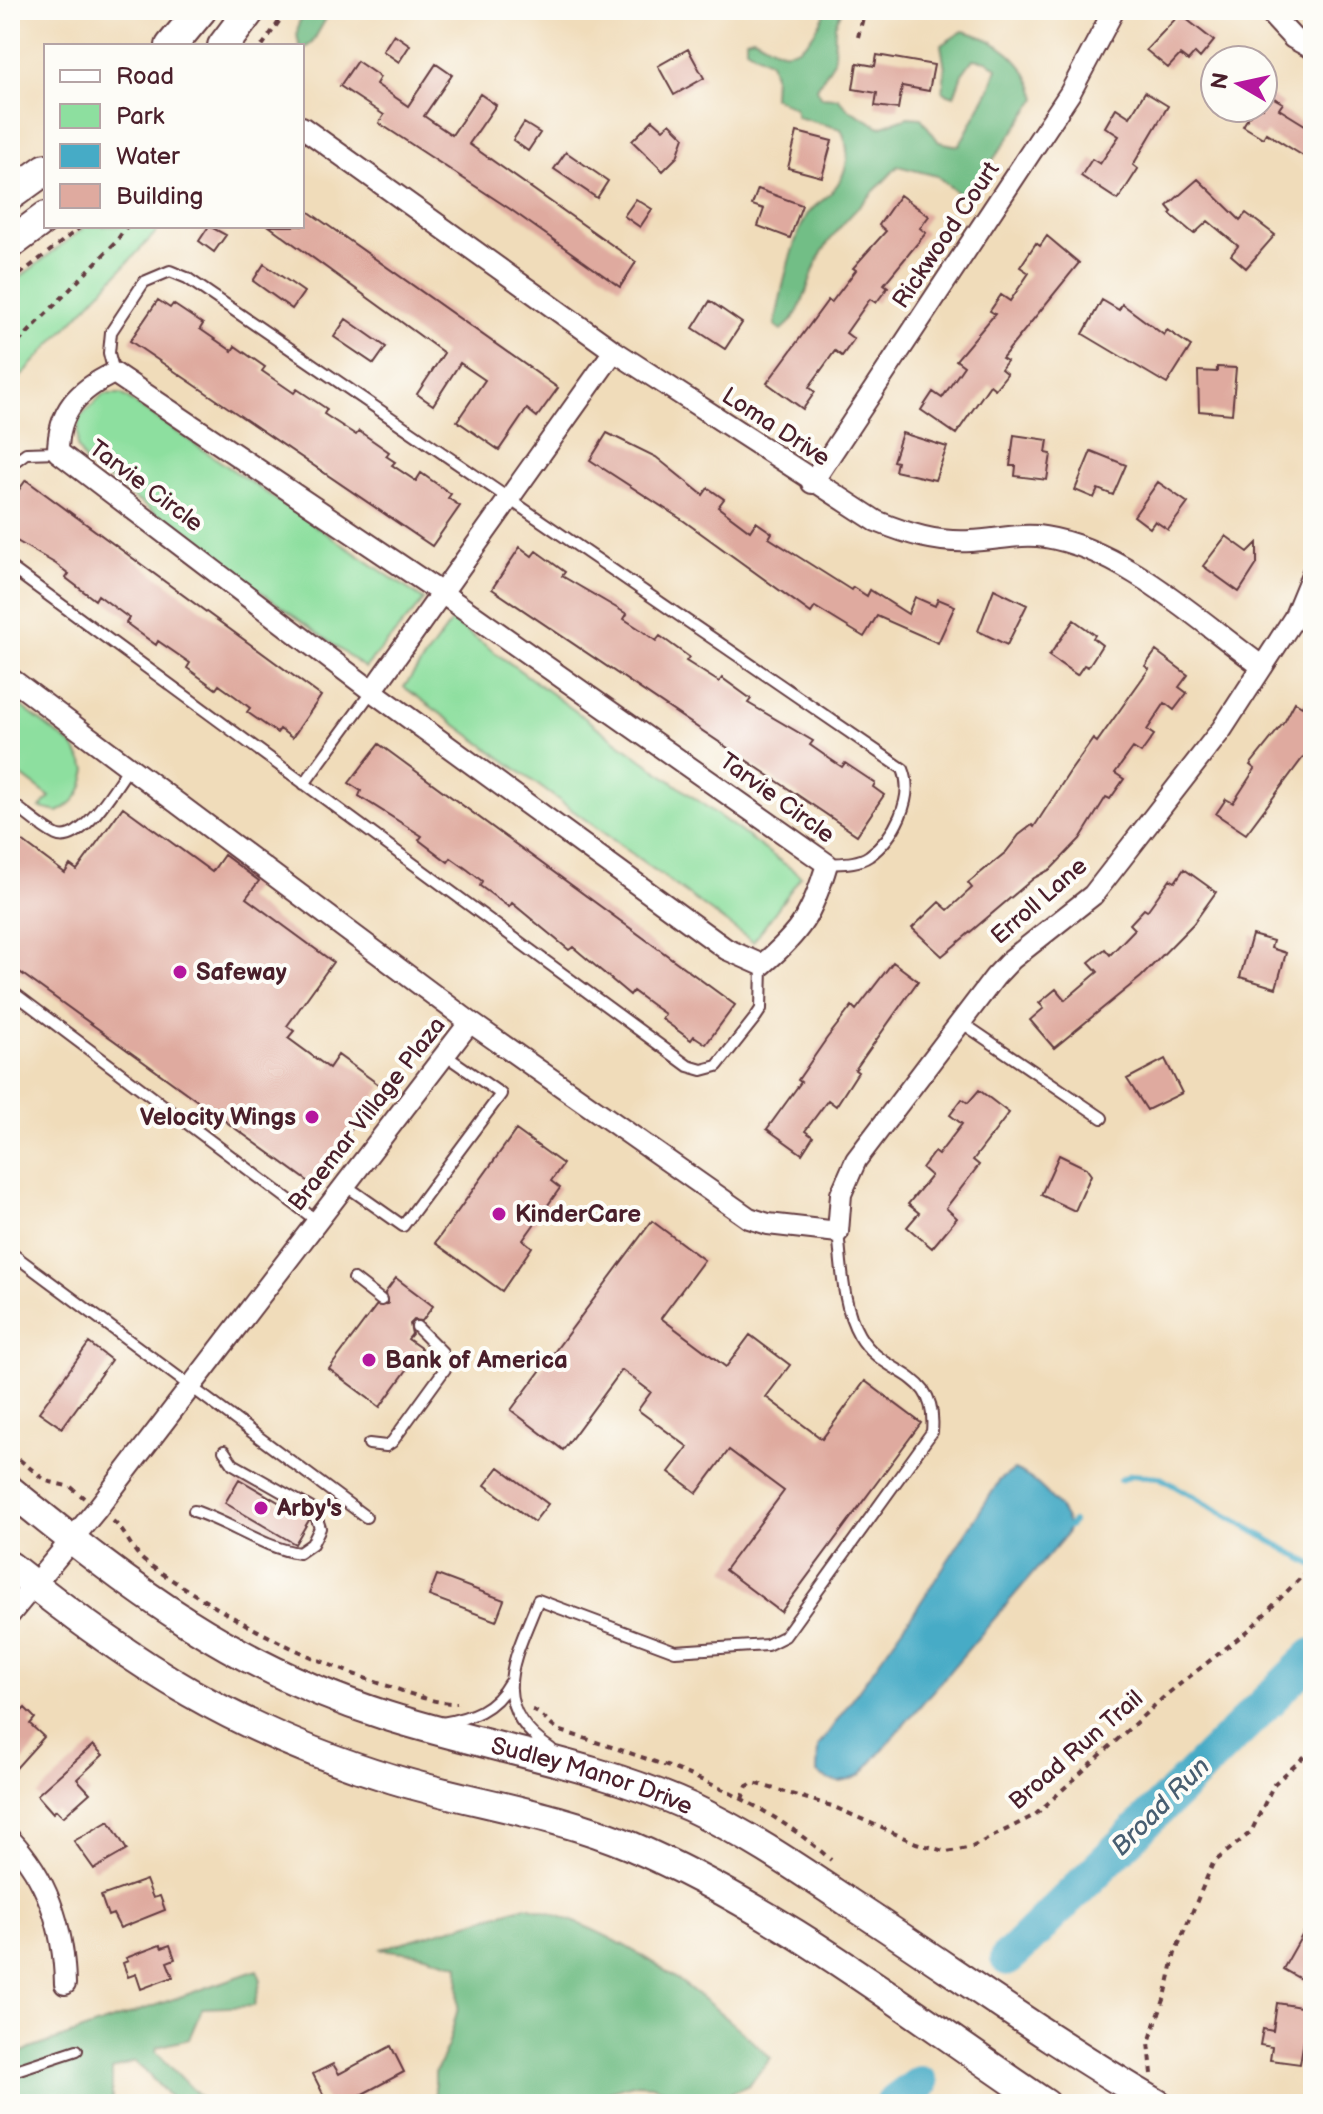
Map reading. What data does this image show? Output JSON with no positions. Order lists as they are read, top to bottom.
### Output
{
  "streets": {
    "main road": ["Sudley Manor Drive"],
    "street": [
      "Rickwood Court",
      "Loma Drive",
      "Tarvie Circle",
      "Erroll Lane",
      "Braemar Village Plaza"
    ],
    "path": ["Broad Run Trail"]
  },
  "crossings": [
    ["Rickwood Court", "Loma Drive"],
    ["Loma Drive", "Erroll Lane"],
    ["Braemar Village Plaza", "Sudley Manor Drive"]
  ],
  "water": ["Broad Run"],
  "places": [
    "Safeway",
    "Velocity Wings",
    "KinderCare",
    "Bank of America",
    "Arby's"
  ],
  "legend": [
    "Road",
    "Park",
    "Water",
    "Building"
  ],
  "north": "left"
}
